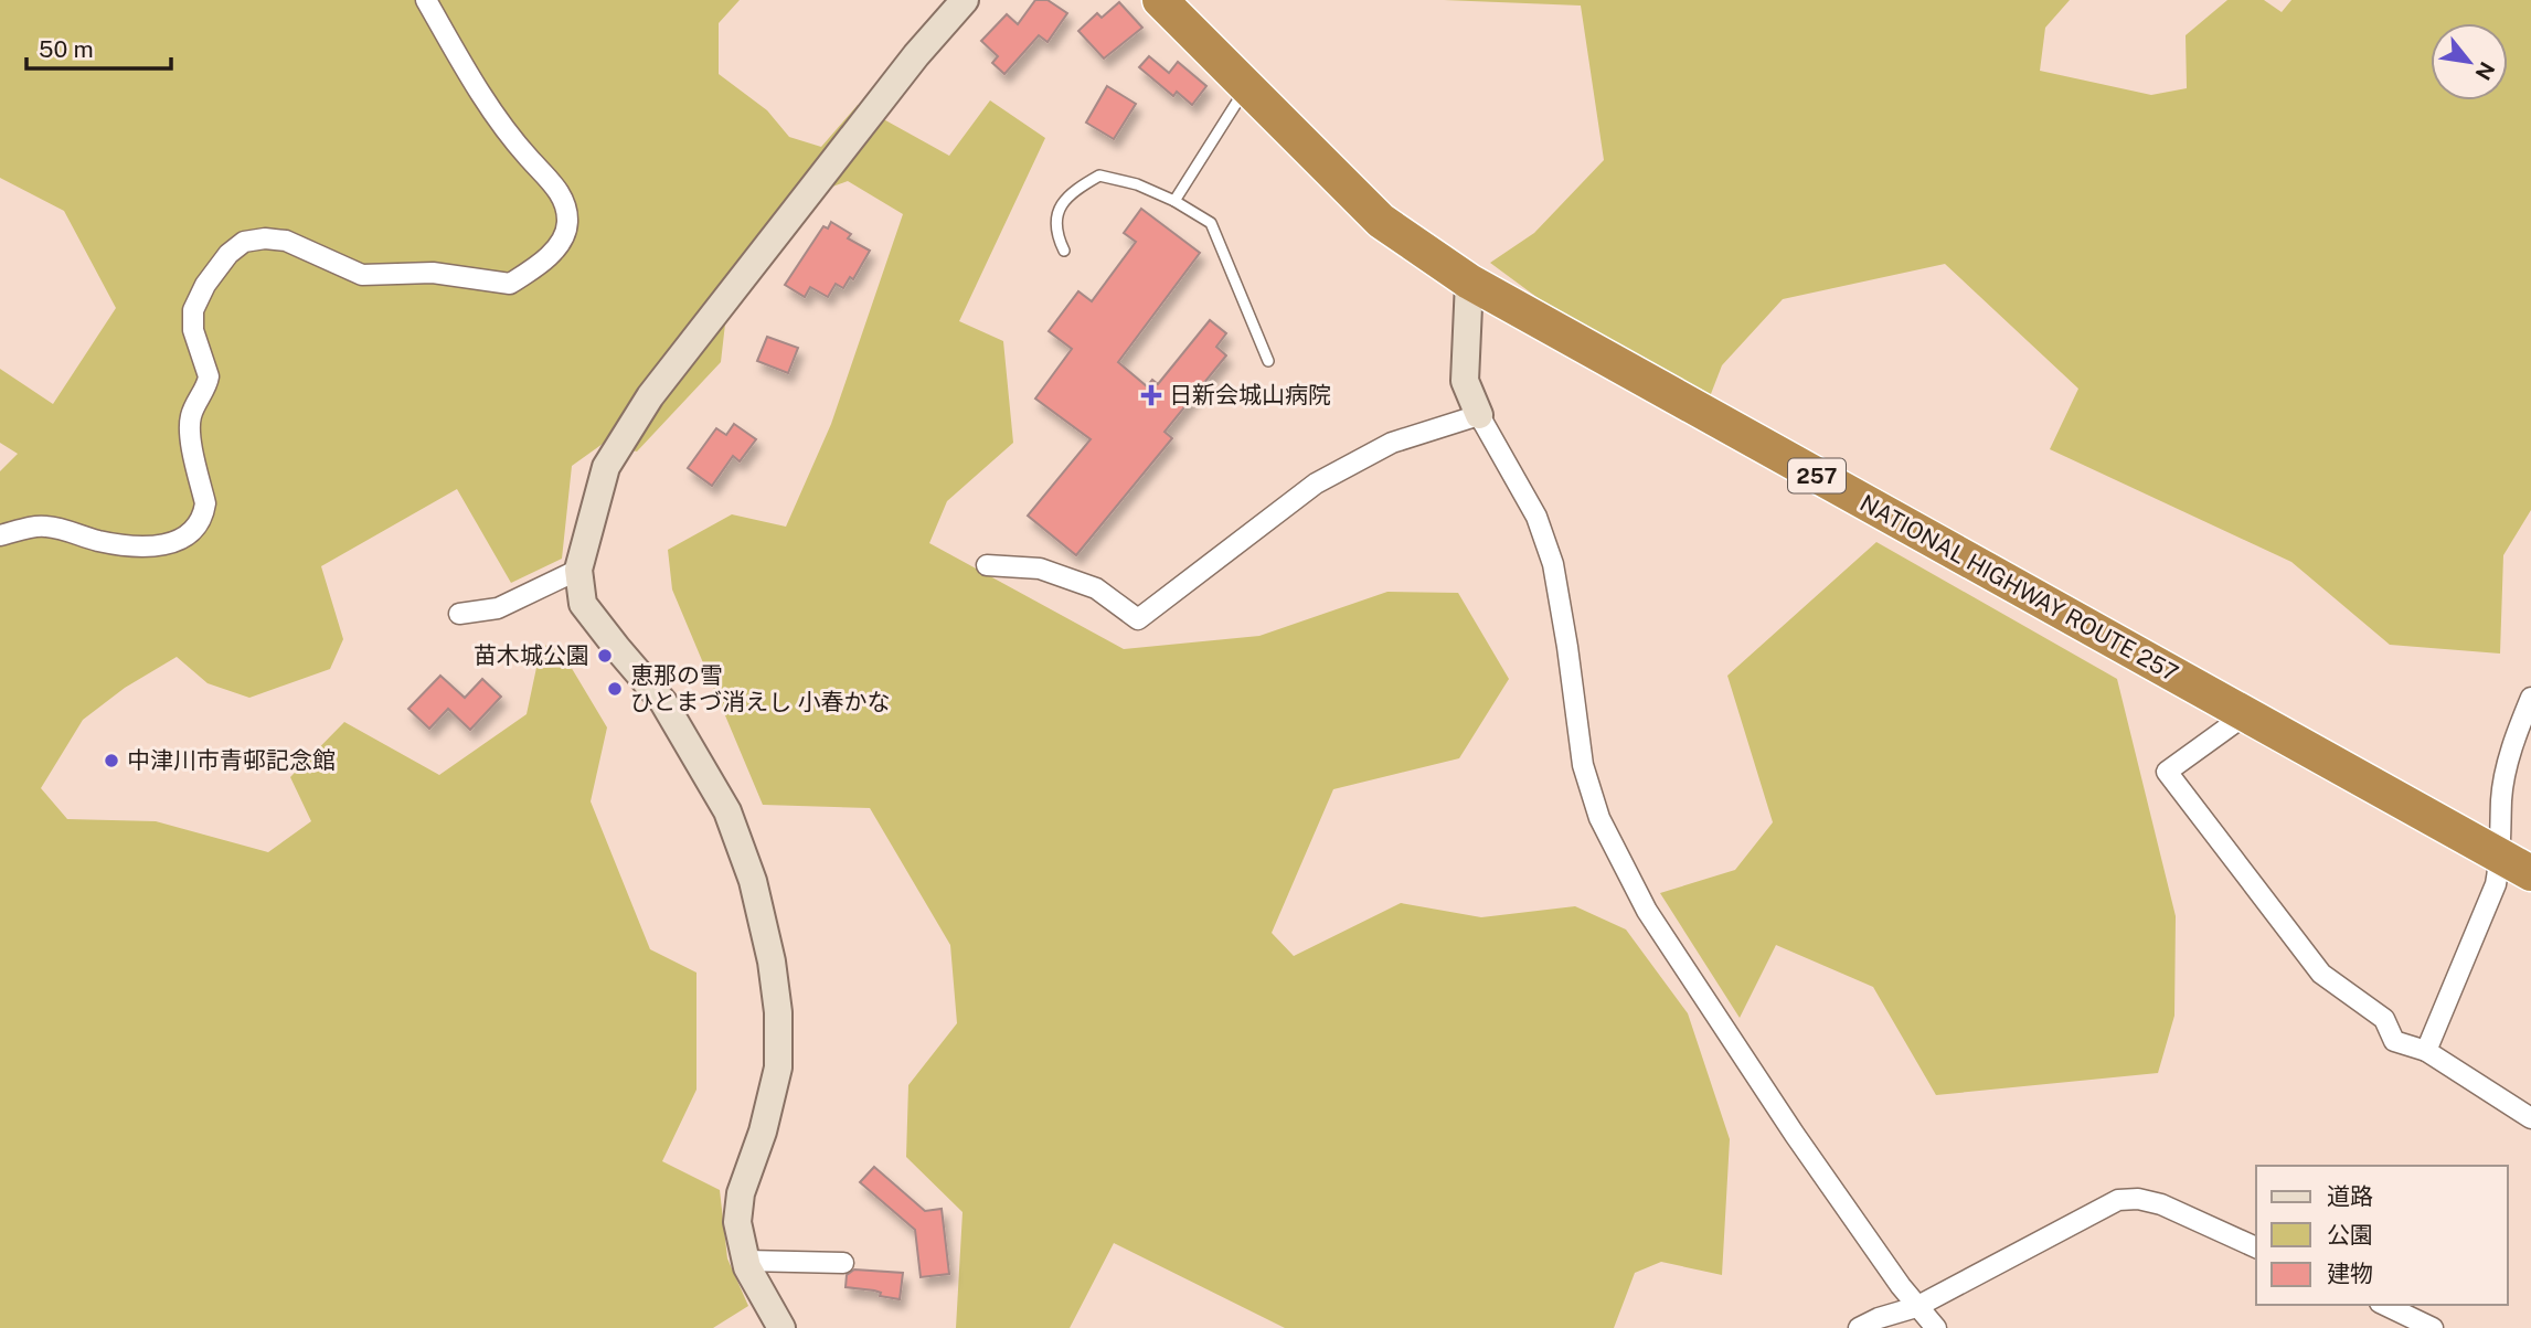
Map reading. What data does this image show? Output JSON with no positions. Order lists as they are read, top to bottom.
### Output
{
  "streets": {
    "highway": ["257", "NATIONAL HIGHWAY ROUTE 257"]
  },
  "places": {
    "health": ["日新会城山病院"],
    "other": ["苗木城公園", "恵那の雪 ひとまづ消えし 小春かな", "中津川市青邨記念館"]
  },
  "legend": ["道路", "公園", "建物"],
  "scale_bar": "50 m",
  "north": "bottom right"
}
